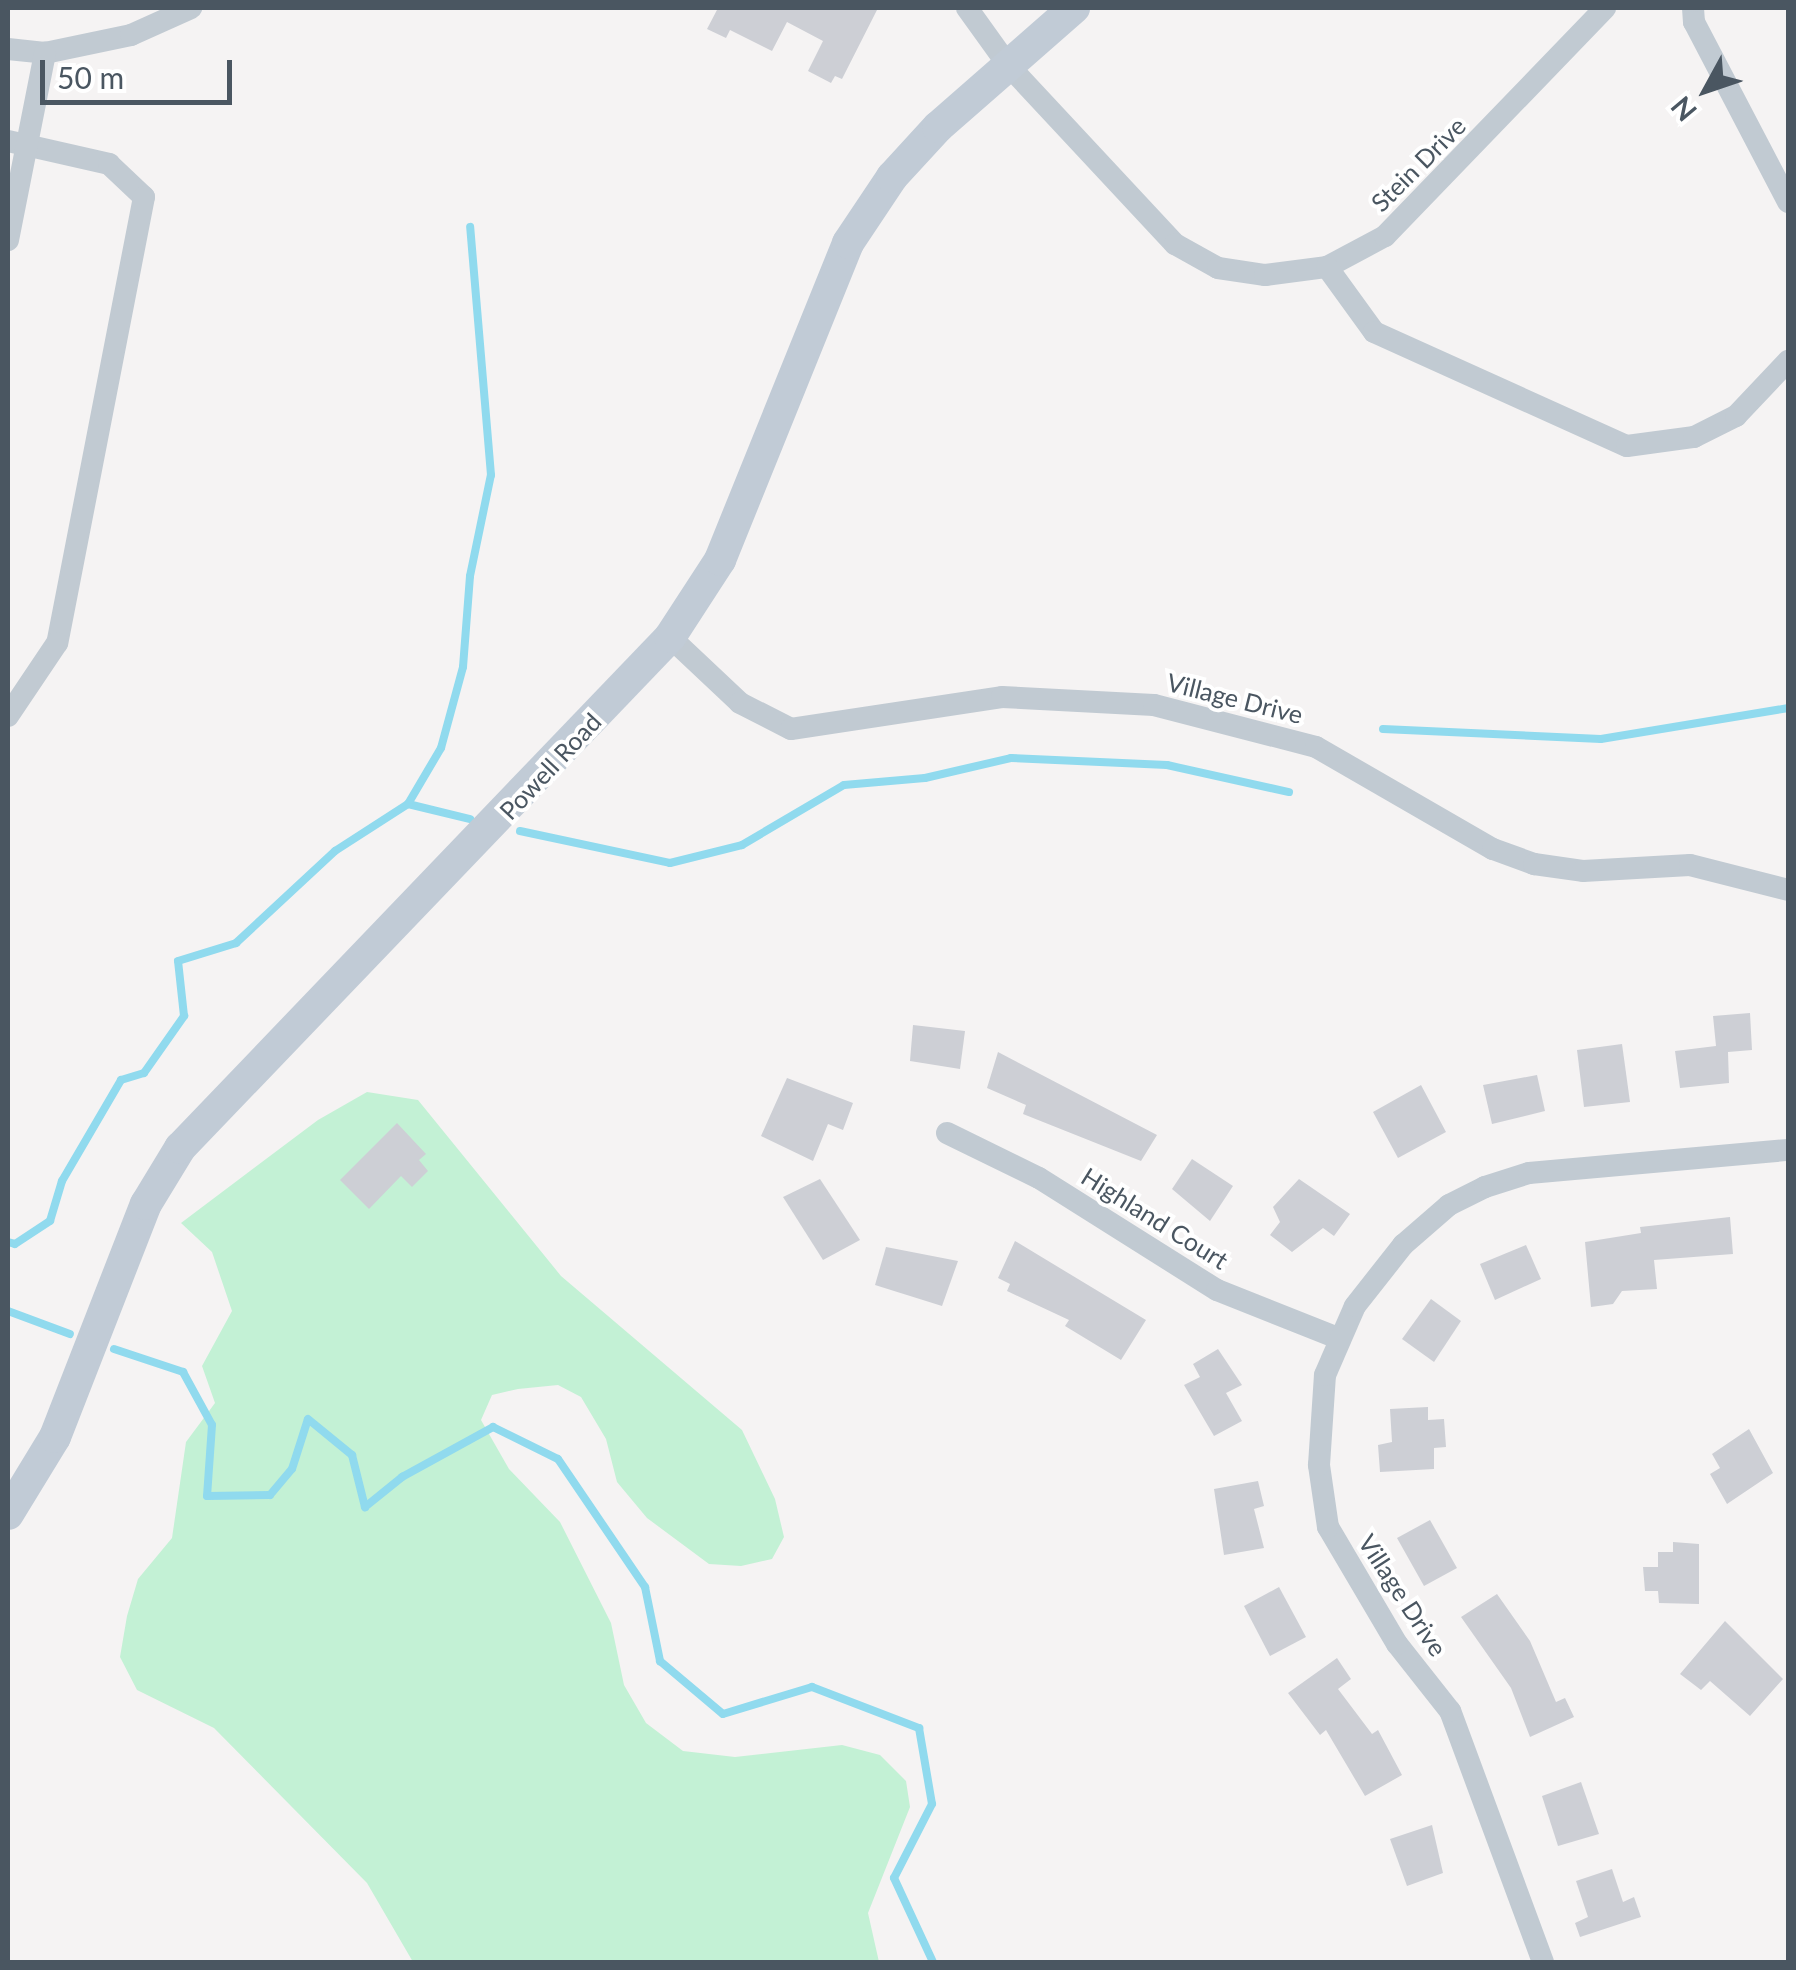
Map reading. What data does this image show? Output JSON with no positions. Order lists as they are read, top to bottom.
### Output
{
  "streets": {
    "street": [
      "Stein Drive",
      "Village Drive",
      "Powell Road",
      "Highland Court"
    ]
  },
  "crossings": [
    ["Stein Drive", "Powell Road"],
    ["Village Drive", "Powell Road"],
    ["Village Drive", "Highland Court"]
  ],
  "scale_bar": "50 m",
  "north": "bottom left"
}
